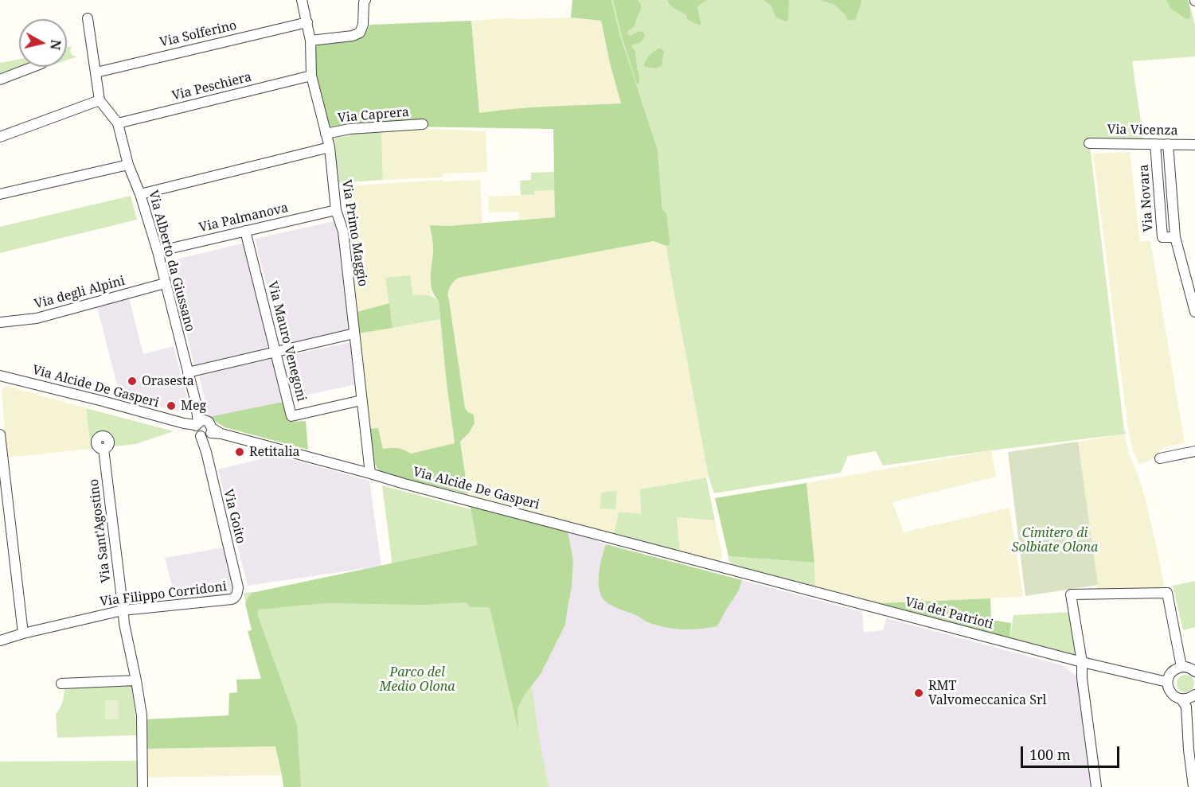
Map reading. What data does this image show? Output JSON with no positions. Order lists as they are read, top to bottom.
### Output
{
  "streets": {
    "street": [
      "Via Solferino",
      "Via Peschiera",
      "Via Caprera",
      "Via Vicenza",
      "Via Novara",
      "Via Palmanova",
      "Via Primo Maggio",
      "Via Alberto da Giussano",
      "Via degli Alpini",
      "Via Mauro Venegoni",
      "Via Alcide De Gasperi",
      "Via Goito",
      "Via Sant'Agostino",
      "Via Filippo Corridoni",
      "Via dei Patrioti"
    ]
  },
  "crossings": [
    ["Via Solferino", "Via Primo Maggio"],
    ["Via Peschiera", "Via Primo Maggio"],
    ["Via Peschiera", "Via Alberto da Giussano"],
    ["Via Caprera", "Via Primo Maggio"],
    ["Via Vicenza", "Via Novara"],
    ["Via Palmanova", "Via Primo Maggio"],
    ["Via Palmanova", "Via Alberto da Giussano"],
    ["Via Palmanova", "Via Mauro Venegoni"],
    ["Via Primo Maggio", "Via Mauro Venegoni"],
    ["Via Primo Maggio", "Via Alcide De Gasperi"],
    ["Via Alberto da Giussano", "Via degli Alpini"],
    ["Via Alberto da Giussano", "Via Alcide De Gasperi"],
    ["Via Alberto da Giussano", "Via Goito"],
    ["Via Alcide De Gasperi", "Via Goito"],
    ["Via Alcide De Gasperi", "Via dei Patrioti"],
    ["Via Goito", "Via Filippo Corridoni"],
    ["Via Sant'Agostino", "Via Filippo Corridoni"]
  ],
  "parks": ["Cimitero di Solbiate Olona", "Parco del Medio Olona"],
  "places": [
    "Orasesta",
    "Meg",
    "Retitalia",
    "RMT Valvomeccanica Srl"
  ],
  "scale_bar": "100 m",
  "north": "right"
}
